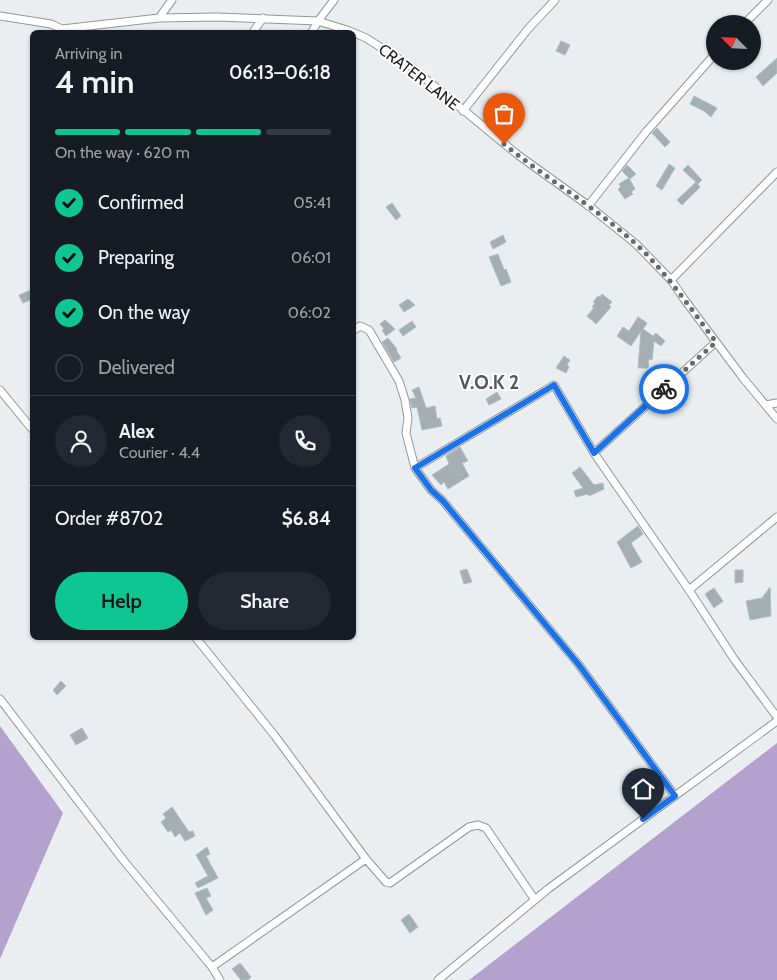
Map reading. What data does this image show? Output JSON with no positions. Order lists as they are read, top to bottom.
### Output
{
  "streets": {
    "street": ["CRATER LANE"]
  },
  "districts": ["V.O.K 2"],
  "north": "top left",
  "page": {
    "heading": ["4 min", "Arriving in", "06:13–06:18"],
    "panel": [
      "Alex",
      "Courier · 4.4",
      "Order #8702",
      "$6.84"
    ],
    "bar": "On the way · 620 m",
    "list": [
      ["Confirmed", "05:41"],
      ["Preparing", "06:01"],
      ["On the way", "06:02"],
      "Delivered"
    ],
    "buttons": ["Help", "Share"]
  }
}
